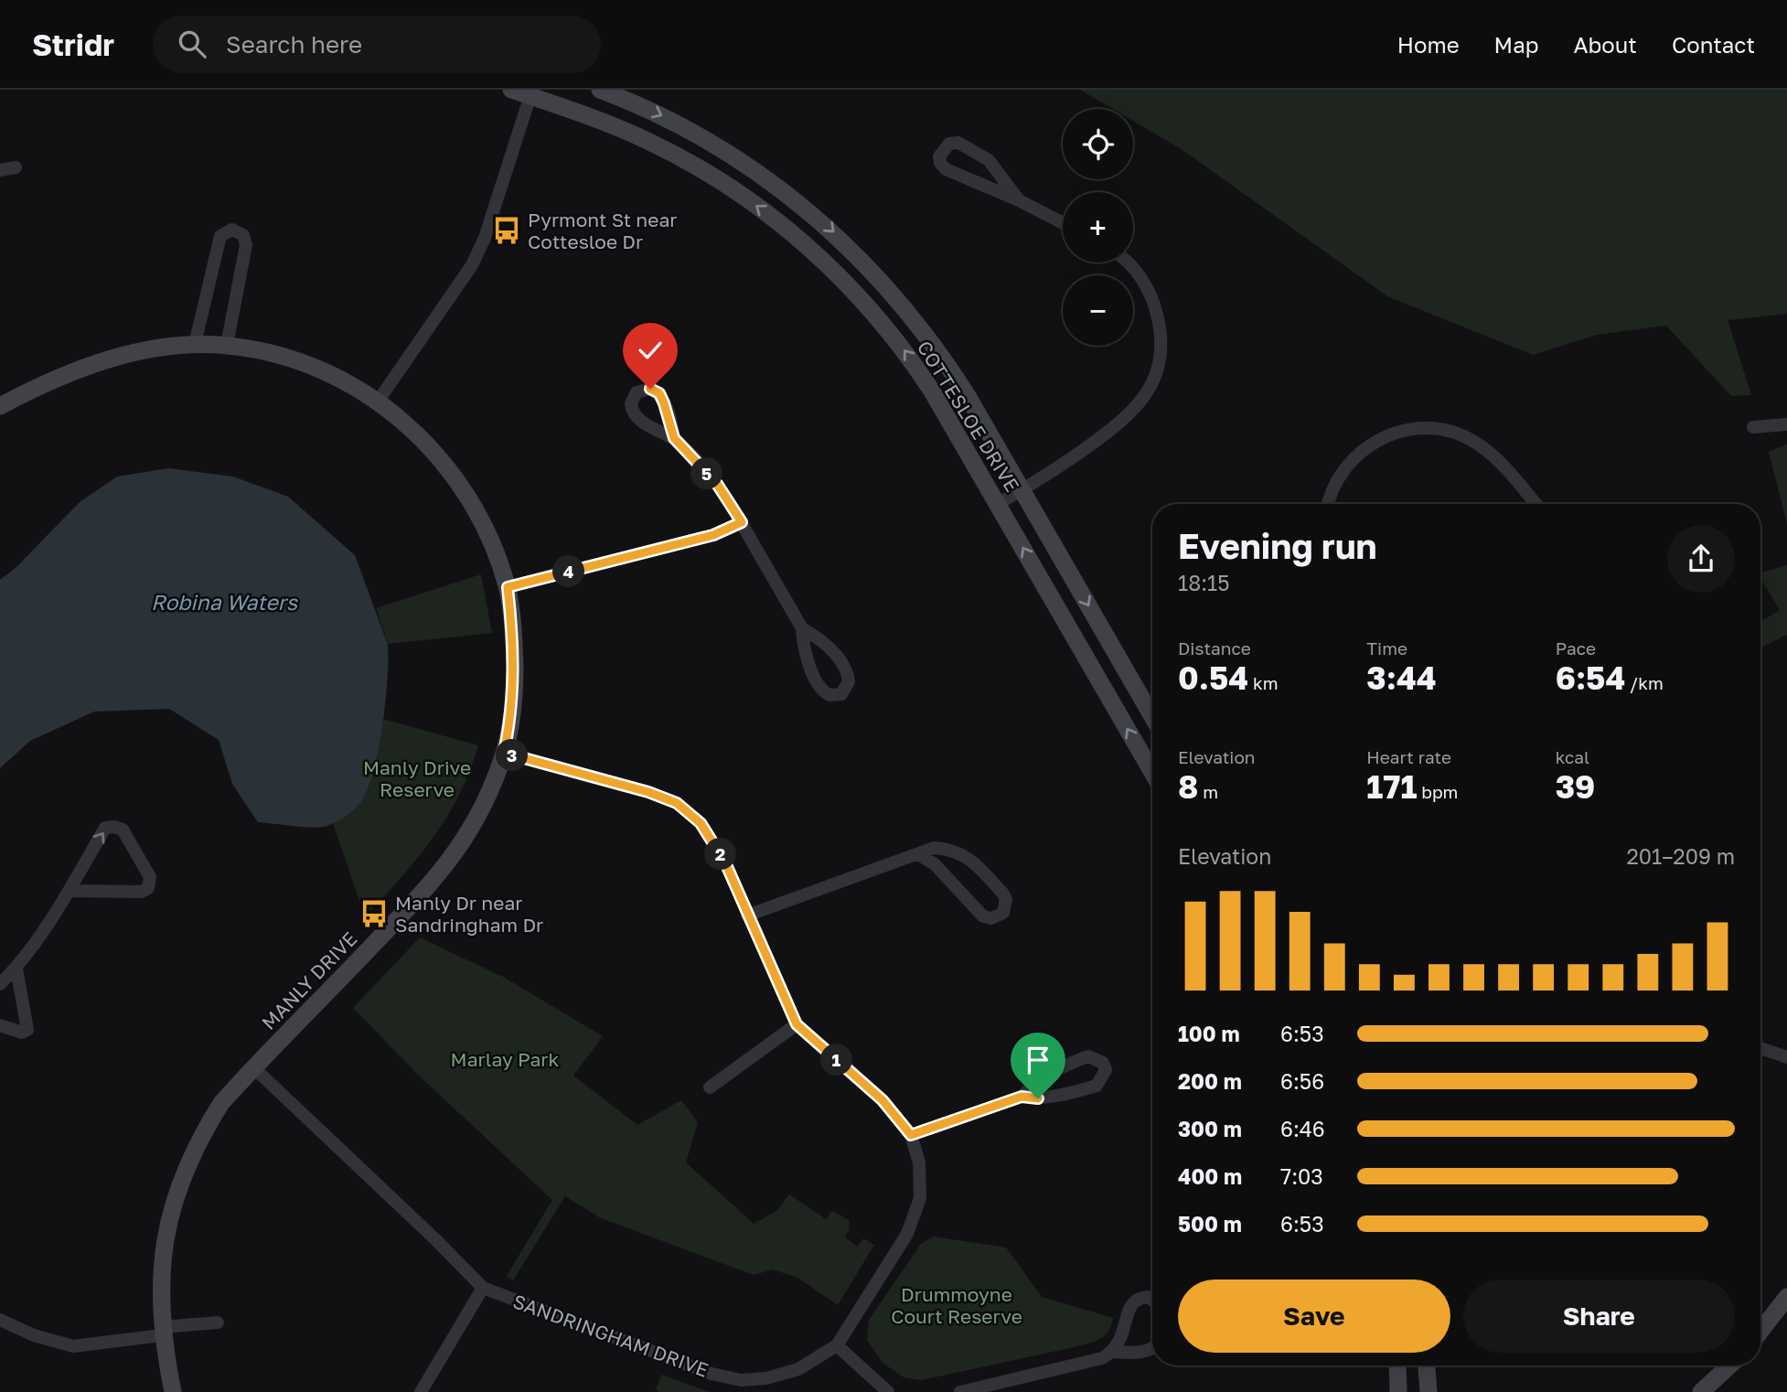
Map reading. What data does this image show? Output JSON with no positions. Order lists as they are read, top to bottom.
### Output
{
  "streets": {
    "main road": ["COTTESLOE DRIVE", "MANLY DRIVE"],
    "street": ["SANDRINGHAM DRIVE"]
  },
  "crossings": [
    ["MANLY DRIVE", "SANDRINGHAM DRIVE"]
  ],
  "water": ["Robina Waters"],
  "parks": ["Manly Drive Reserve", "Marlay Park", "Drummoyne Court Reserve"],
  "places": {
    "bus stop": ["Pyrmont St near Cottesloe Dr", "Manly Dr near Sandringham Dr"]
  },
  "page": {
    "header": "Stridr",
    "search": "Search here",
    "nav": [
      "Home",
      "Map",
      "About",
      "Contact"
    ],
    "map_buttons": ["+", "−"],
    "pins": [
      "5",
      "4",
      "3",
      "2",
      "1"
    ],
    "heading": ["Evening run", "18:15"],
    "stats": [
      ["Distance", "0.54 km"],
      ["Time", "3:44"],
      ["Pace", "6:54 /km"],
      ["Elevation", "8 m"],
      ["Heart rate", "171 bpm"],
      ["kcal", "39"]
    ],
    "chart": ["Elevation", "201–209 m"],
    "list": [
      {
        "name": "100 m",
        "note": "6:53"
      },
      {
        "name": "200 m",
        "note": "6:56"
      },
      {
        "name": "300 m",
        "note": "6:46"
      },
      {
        "name": "400 m",
        "note": "7:03"
      },
      {
        "name": "500 m",
        "note": "6:53"
      }
    ],
    "buttons": ["Save", "Share"]
  }
}
